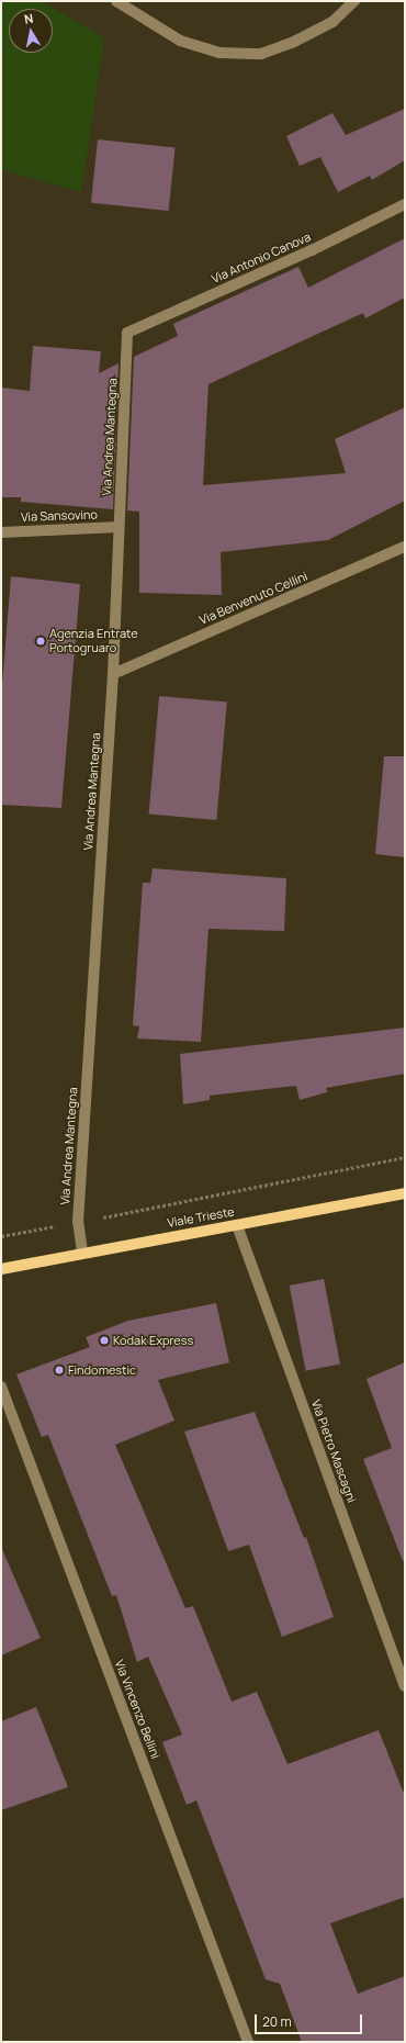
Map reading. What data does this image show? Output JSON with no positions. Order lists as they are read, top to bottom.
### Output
{
  "streets": {
    "main road": ["Viale Trieste"],
    "street": [
      "Via Antonio Canova",
      "Via Andrea Mantegna",
      "Via Sansovino",
      "Via Benvenuto Cellini",
      "Via Pietro Mascagni",
      "Via Vincenzo Bellini"
    ]
  },
  "crossings": [
    ["Via Antonio Canova", "Via Andrea Mantegna"],
    ["Via Andrea Mantegna", "Via Sansovino"],
    ["Via Andrea Mantegna", "Via Benvenuto Cellini"],
    ["Via Andrea Mantegna", "Viale Trieste"],
    ["Viale Trieste", "Via Pietro Mascagni"]
  ],
  "places": ["Agenzia Entrate Portogruaro", "Kodak Express", "Findomestic"],
  "scale_bar": "20 m",
  "north": "top"
}
